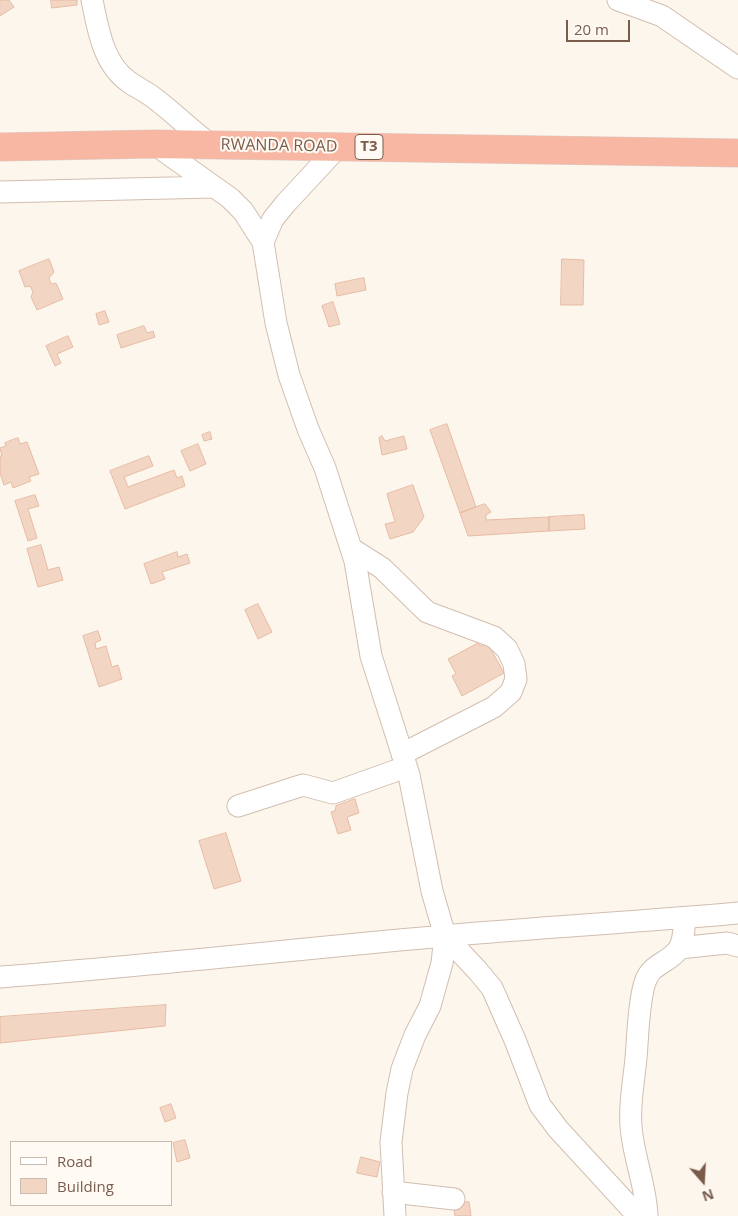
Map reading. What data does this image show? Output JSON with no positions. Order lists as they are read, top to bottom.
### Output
{
  "streets": {
    "highway": ["RWANDA ROAD", "T3"]
  },
  "legend": ["Road", "Building"],
  "scale_bar": "20 m",
  "north": "bottom"
}
